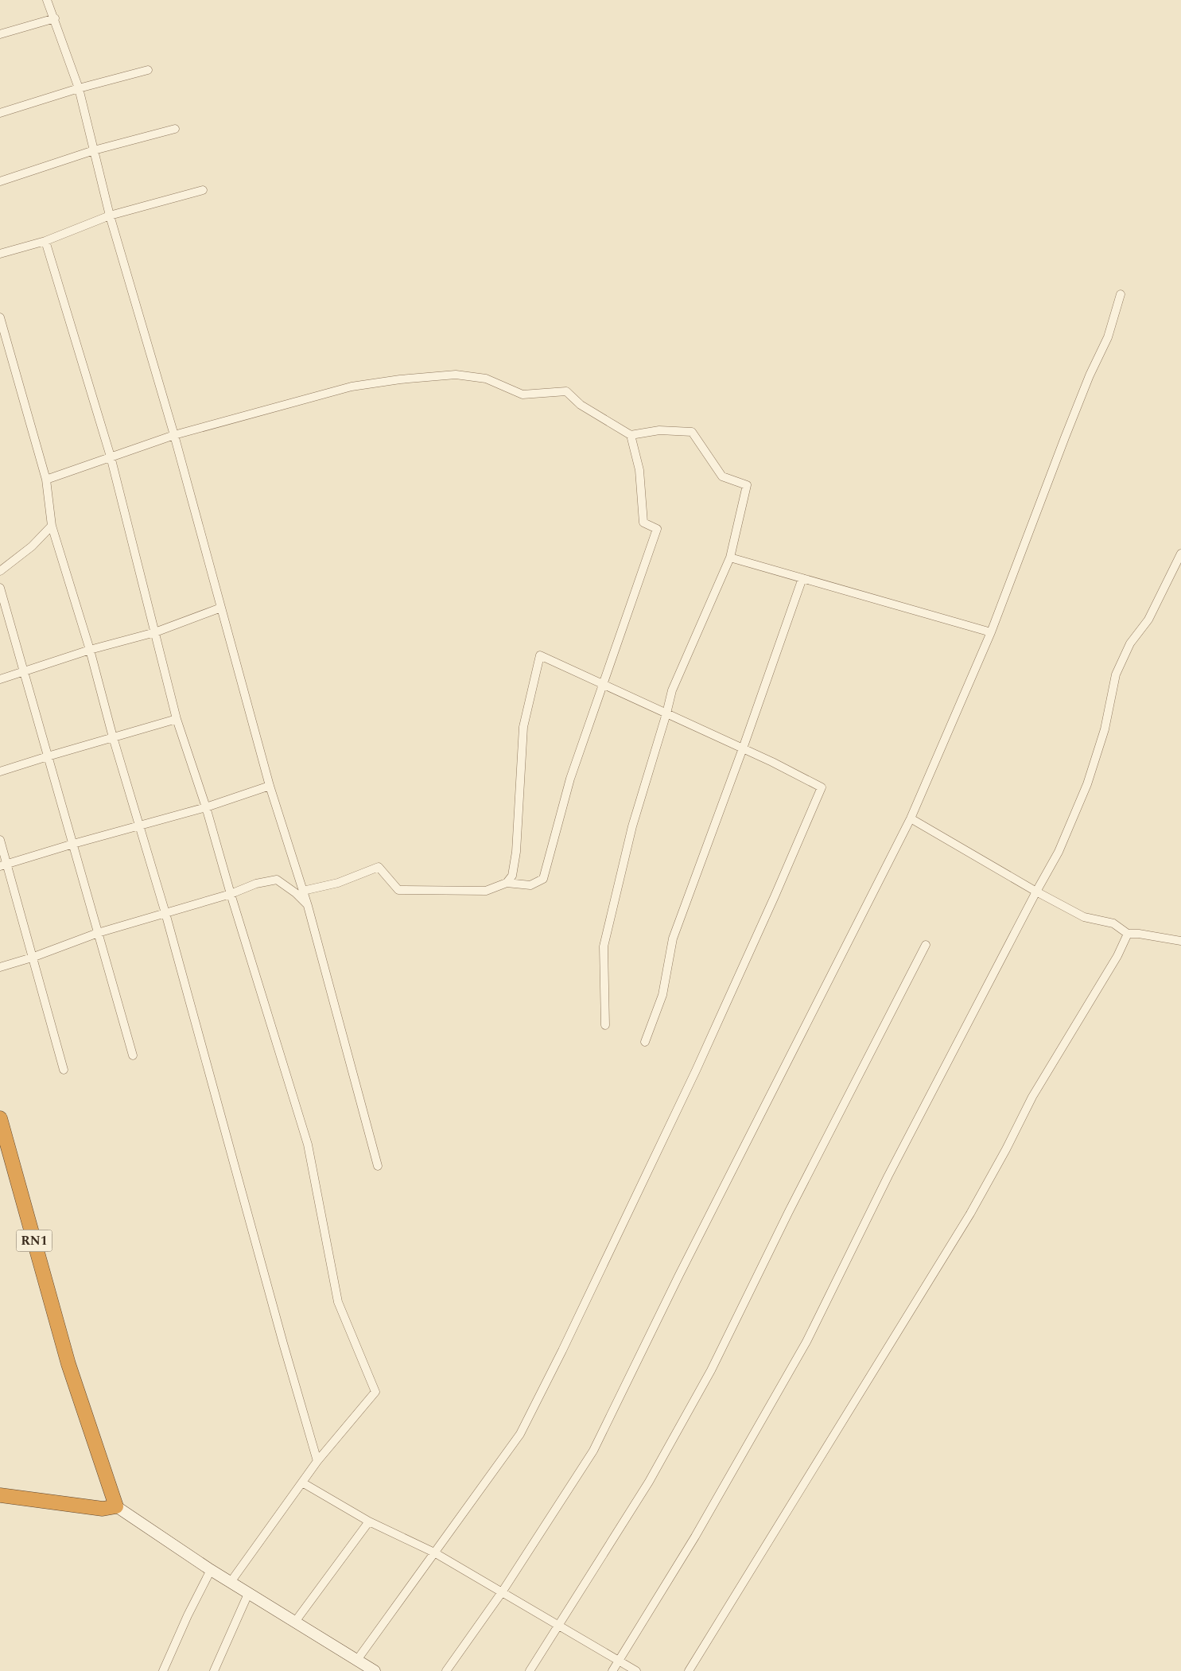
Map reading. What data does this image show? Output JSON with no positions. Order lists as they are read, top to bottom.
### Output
{
  "streets": {
    "highway": ["RN1"]
  }
}
